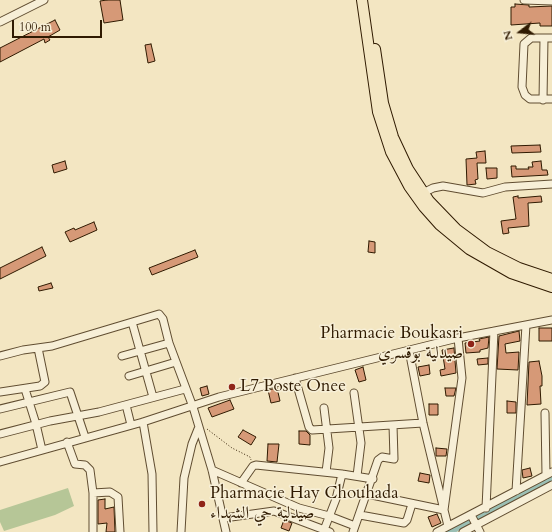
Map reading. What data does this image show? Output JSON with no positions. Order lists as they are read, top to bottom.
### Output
{
  "places": ["Pharmacie Boukasri صيدلية بوقسري", "L7 Poste Onee", "Pharmacie Hay Chouhada صيدلية حي الشهداء"],
  "scale_bar": "100 m",
  "north": "left"
}
